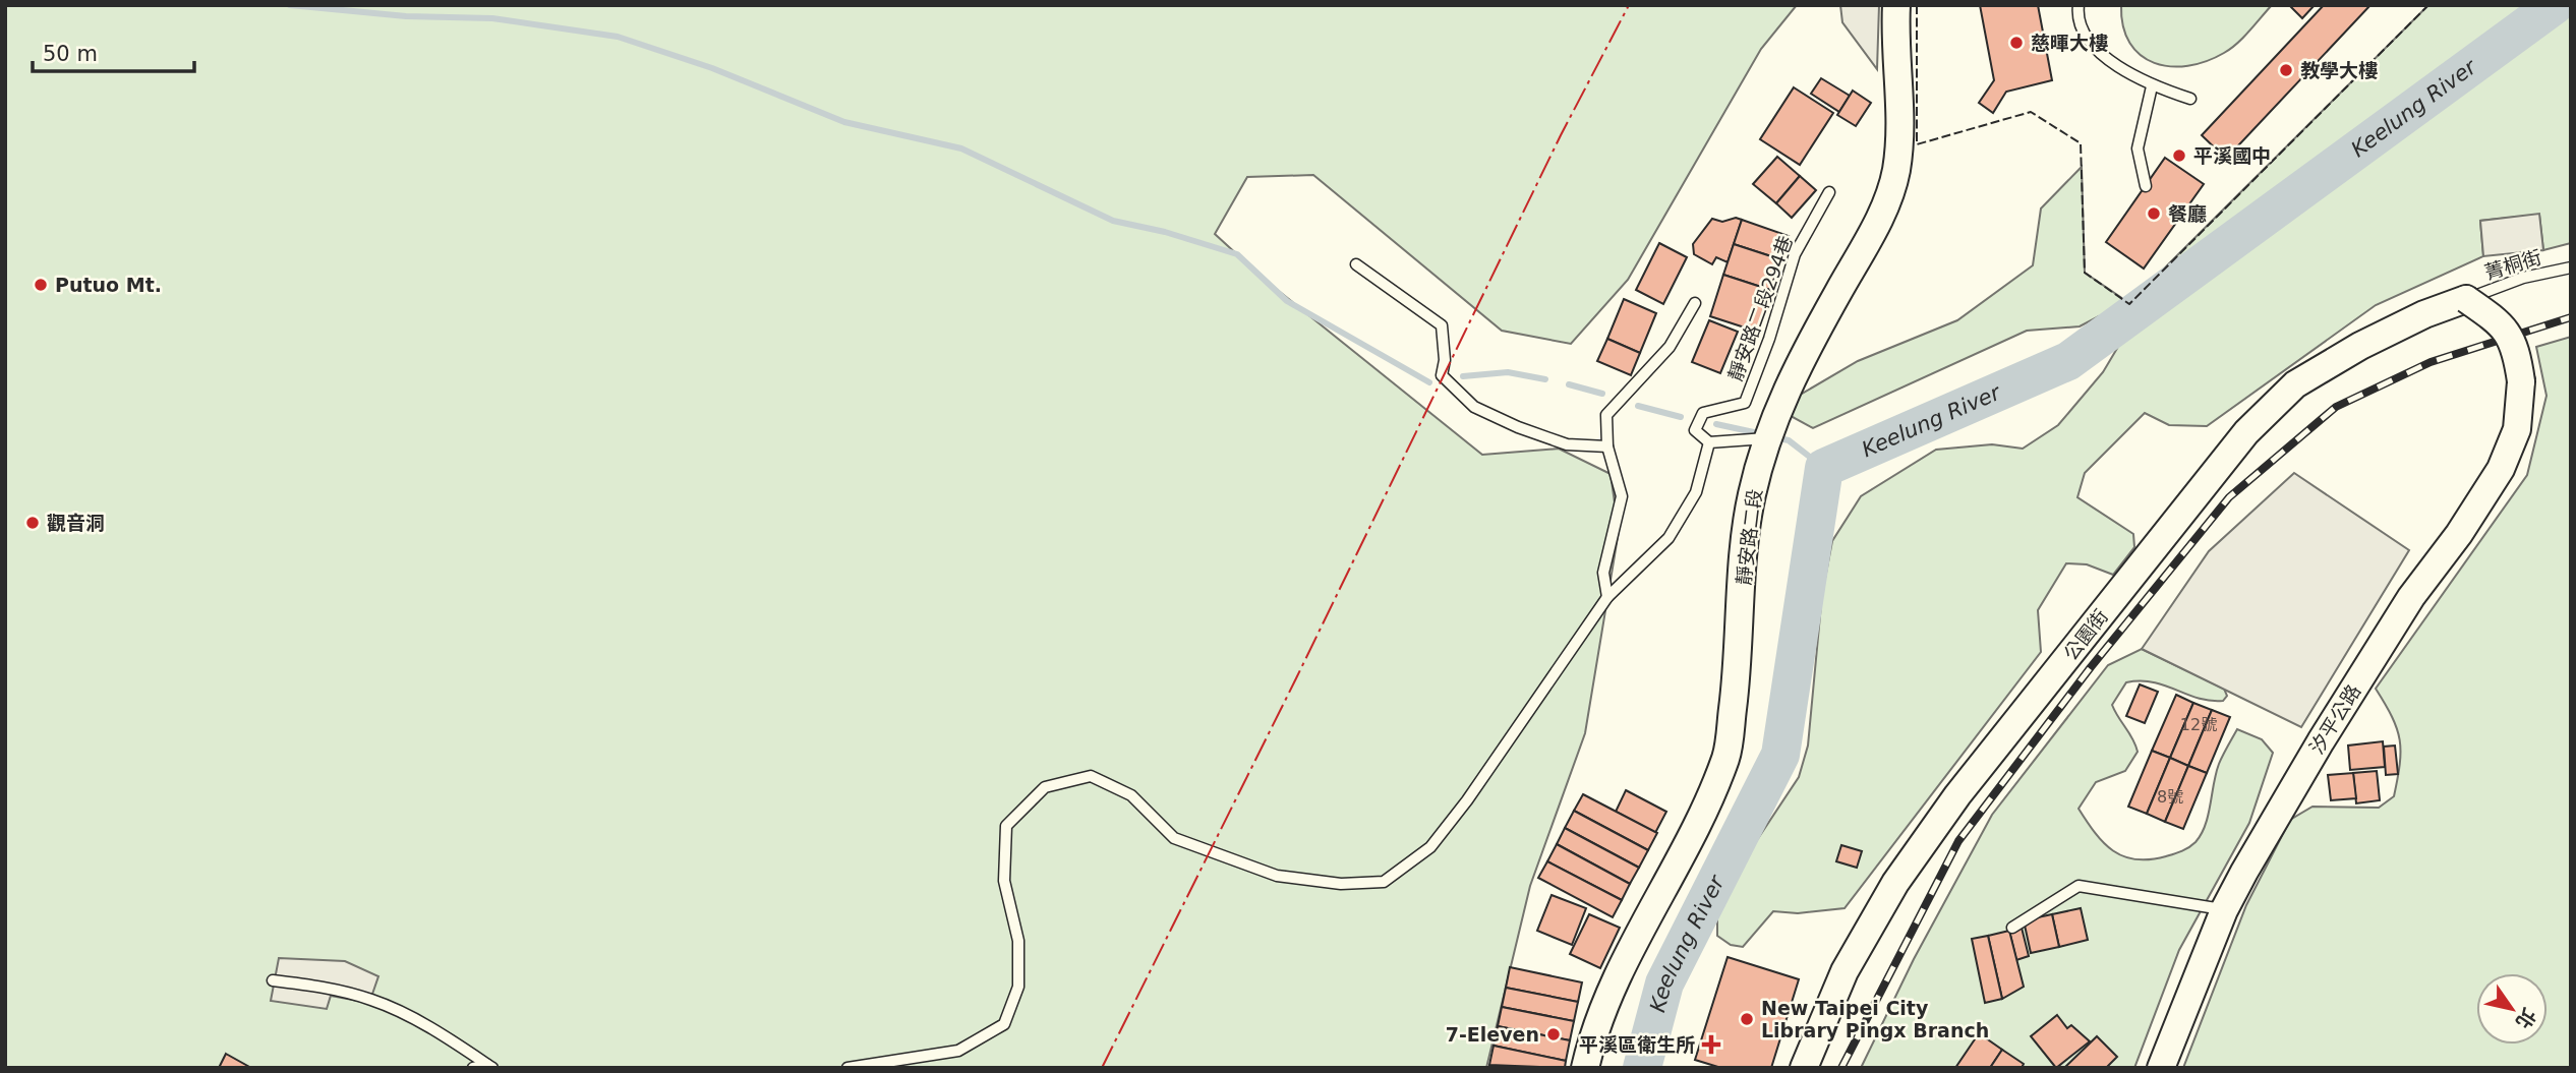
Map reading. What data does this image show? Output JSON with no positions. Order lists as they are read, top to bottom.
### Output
{
  "streets": {
    "street": ["靜安路二段", "公園街", "汐平公路"],
    "lane": ["菁桐街", "靜安路二段294巷"]
  },
  "crossings": [
    ["菁桐街", "公園街"],
    ["菁桐街", "汐平公路"],
    ["公園街", "汐平公路"]
  ],
  "water": ["Keelung River"],
  "places": {
    "other": [
      "慈暉大樓",
      "教學大樓",
      "平溪國中",
      "餐廳",
      "Putuo Mt.",
      "觀音洞",
      "New Taipei City Library Pingx Branch",
      "7-Eleven"
    ],
    "health": ["平溪區衛生所"]
  },
  "house_numbers": ["12號", "8號"],
  "scale_bar": "50 m",
  "north": "bottom right"
}
